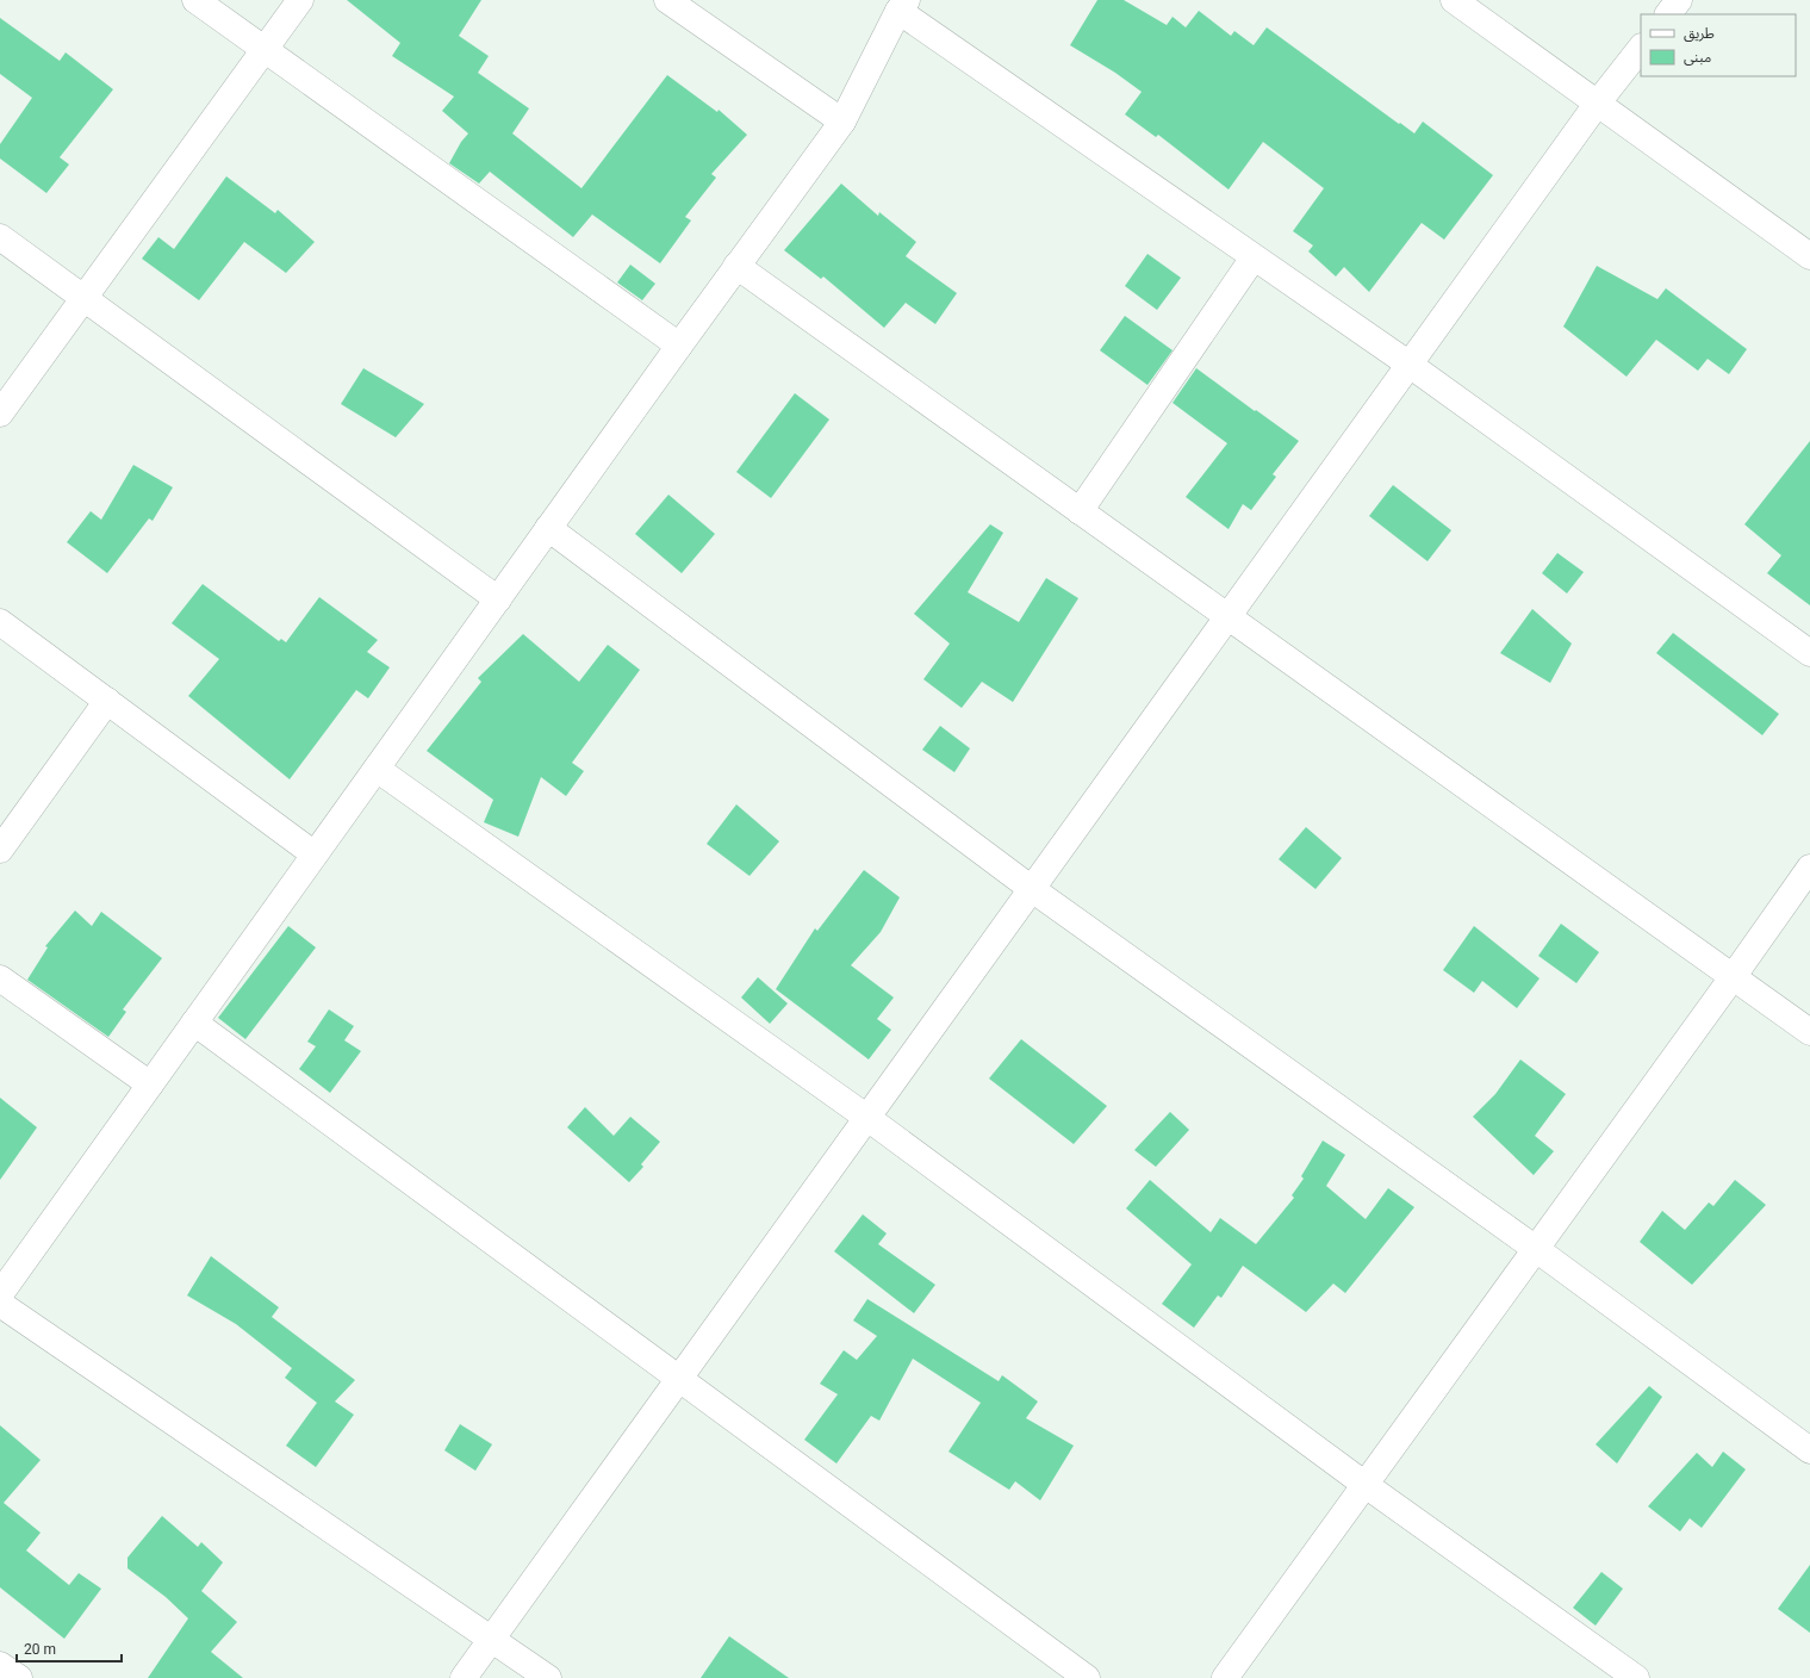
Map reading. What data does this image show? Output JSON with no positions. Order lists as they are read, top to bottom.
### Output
{
  "legend": ["طريق", "مبنى"],
  "scale_bar": "20 m"
}
